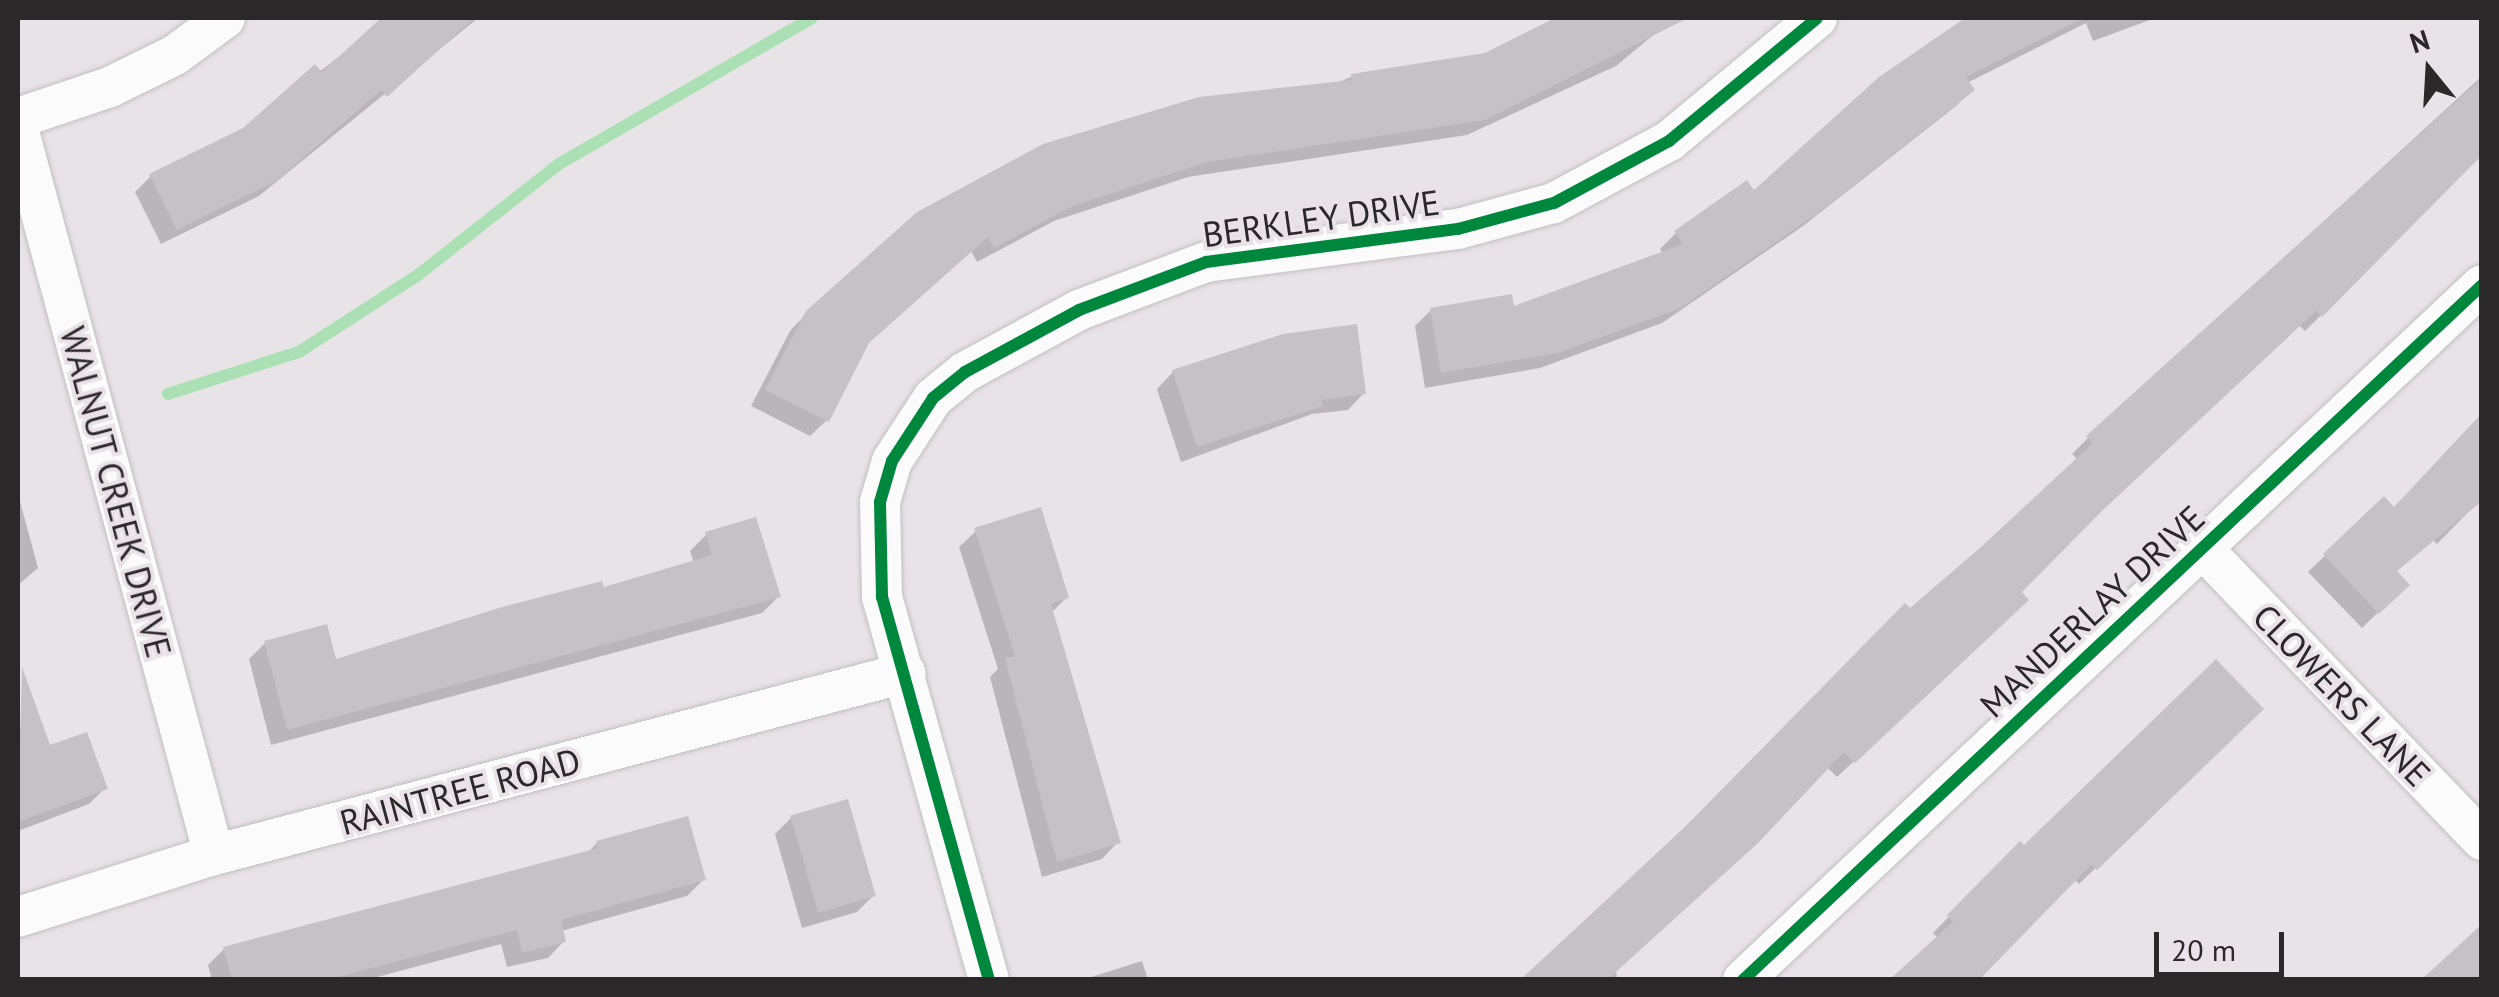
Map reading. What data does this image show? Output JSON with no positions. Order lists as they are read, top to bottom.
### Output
{
  "streets": {
    "street": [
      "BERKLEY DRIVE",
      "WALNUT CREEK DRIVE",
      "MANDERLAY DRIVE",
      "CLOWERS LANE",
      "RAINTREE ROAD"
    ]
  },
  "crossings": [
    ["BERKLEY DRIVE", "RAINTREE ROAD"],
    ["WALNUT CREEK DRIVE", "RAINTREE ROAD"],
    ["MANDERLAY DRIVE", "CLOWERS LANE"]
  ],
  "scale_bar": "20 m",
  "north": "top"
}
